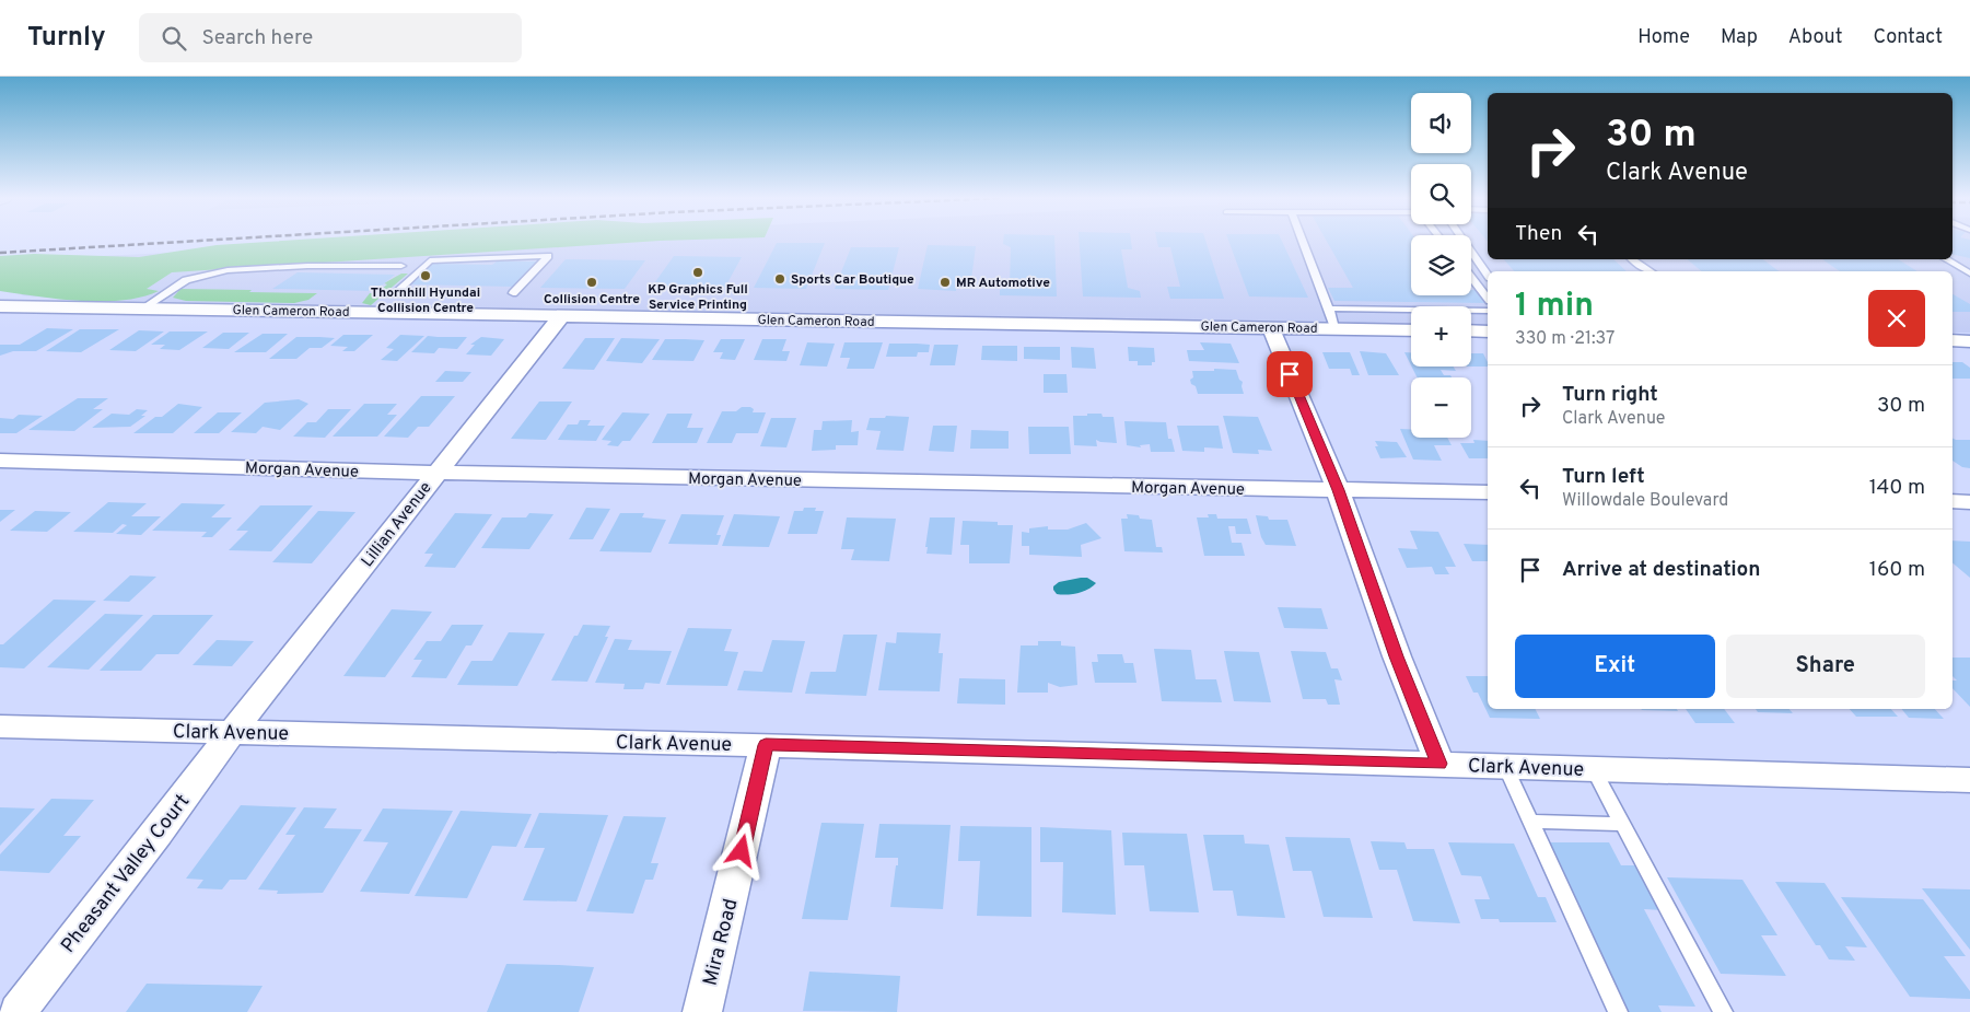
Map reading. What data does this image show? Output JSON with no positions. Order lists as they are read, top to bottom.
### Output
{
  "streets": {
    "street": [
      "Glen Cameron Road",
      "Morgan Avenue",
      "Lillian Avenue",
      "Clark Avenue",
      "Pheasant Valley Court",
      "Mira Road"
    ]
  },
  "crossings": [
    ["Glen Cameron Road", "Lillian Avenue"],
    ["Morgan Avenue", "Lillian Avenue"],
    ["Lillian Avenue", "Clark Avenue"],
    ["Lillian Avenue", "Pheasant Valley Court"],
    ["Clark Avenue", "Pheasant Valley Court"],
    ["Clark Avenue", "Mira Road"]
  ],
  "places": [
    "KP Graphics Full Service Printing",
    "Thornhill Hyundai Collision Centre",
    "Sports Car Boutique",
    "Collision Centre",
    "MR Automotive"
  ],
  "page": {
    "header": "Turnly",
    "search": "Search here",
    "nav": [
      "Home",
      "Map",
      "About",
      "Contact"
    ],
    "map_buttons": ["+", "−"],
    "turn": ["30 m", "Clark Avenue"],
    "then": "Then",
    "heading": ["1 min", "330 m · 21:37"],
    "list": [
      {
        "name": "Turn right",
        "note": "Clark Avenue",
        "value": "30 m"
      },
      {
        "name": "Turn left",
        "note": "Willowdale Boulevard",
        "value": "140 m"
      },
      {
        "name": "Arrive at destination",
        "value": "160 m"
      }
    ],
    "buttons": ["Exit", "Share"]
  }
}
